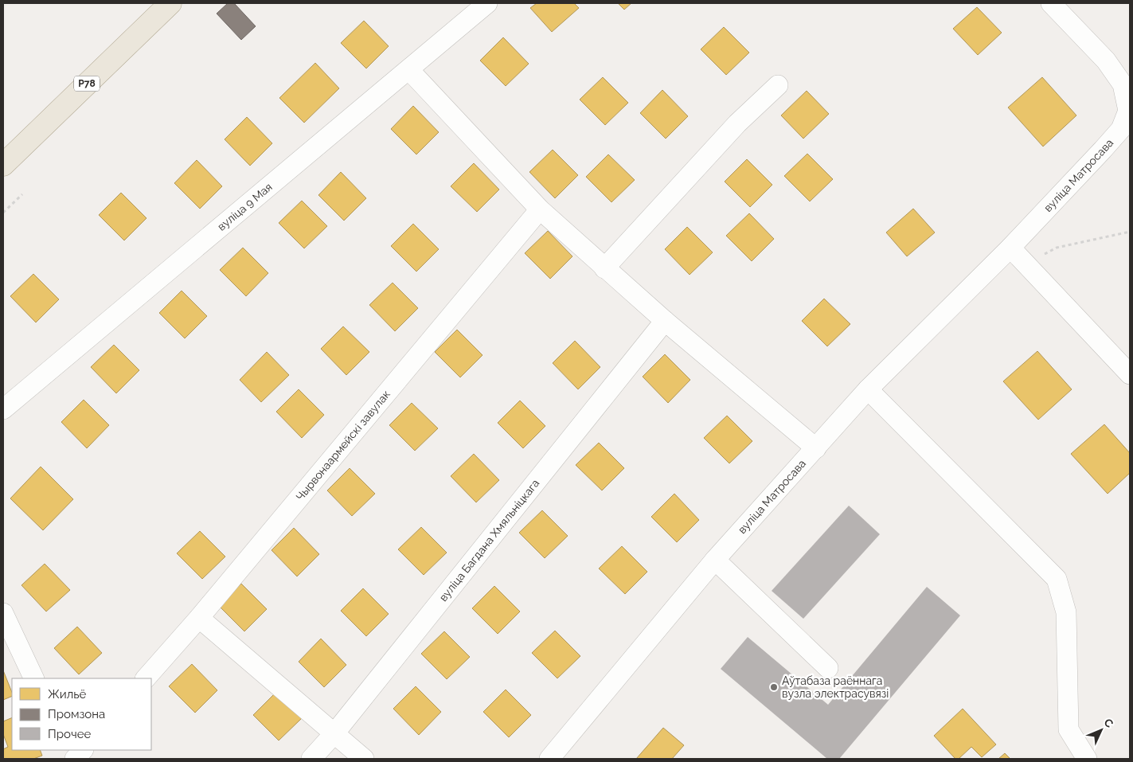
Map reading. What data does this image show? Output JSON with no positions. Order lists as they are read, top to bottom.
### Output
{
  "streets": {
    "main road": ["Р78"],
    "street": [
      "вуліца Матросава",
      "вуліца 9 Мая",
      "Чырвонаармейскі завулак",
      "вуліца Багдана Хмяльніцкага"
    ]
  },
  "places": ["Аўтабаза раённага вузла электрасувязі"],
  "legend": ["Жильё", "Промзона", "Прочее"],
  "north": "top right"
}
